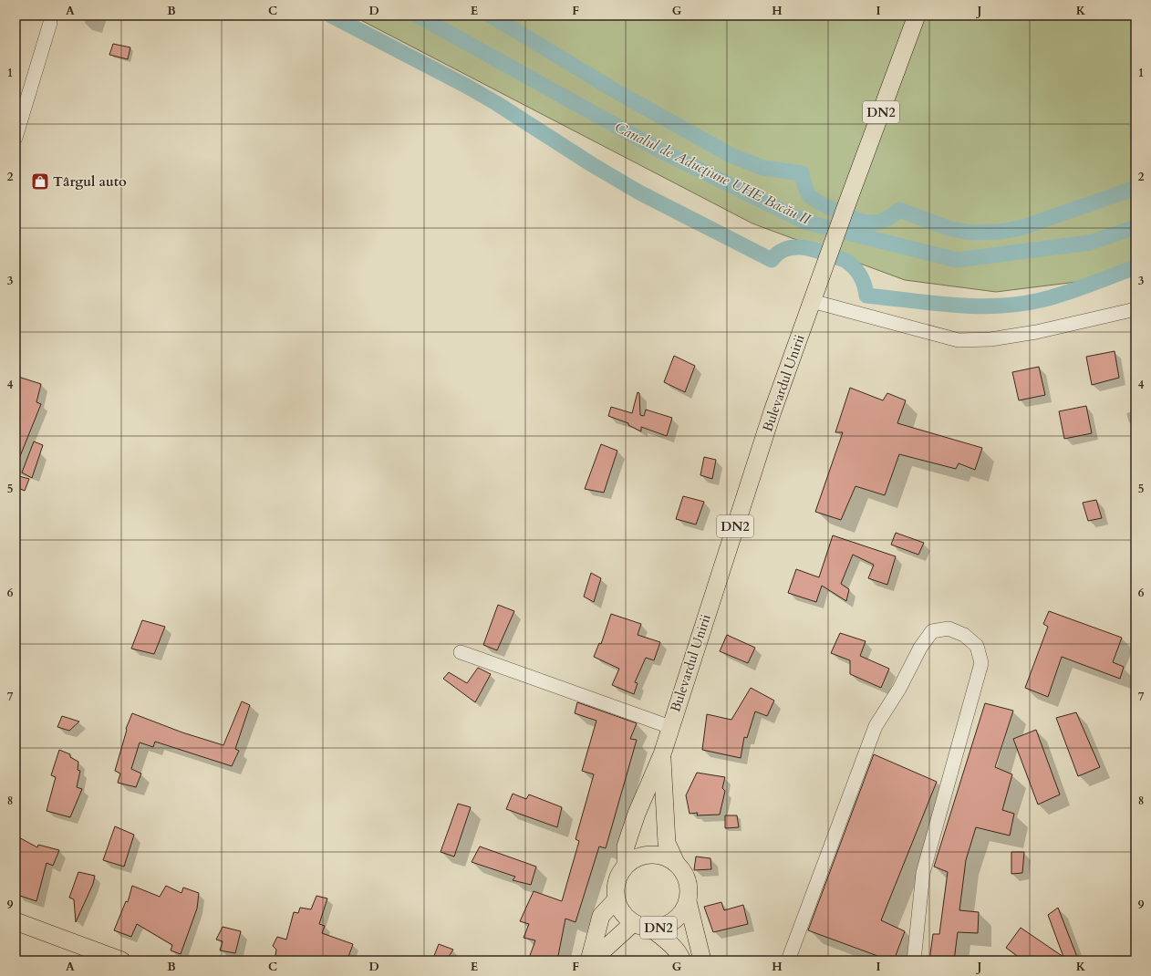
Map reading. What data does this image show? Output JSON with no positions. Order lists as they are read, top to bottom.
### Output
{
  "streets": {
    "main road": ["DN2", "Bulevardul Unirii"]
  },
  "crossings": [
    ["DN2", "Bulevardul Unirii"]
  ],
  "water": ["Canalul de Aducțiune UHE Bacău II"],
  "places": {
    "shop": ["Târgul auto"]
  },
  "grid": {
    "columns": [
      "A",
      "B",
      "C",
      "D",
      "E",
      "F",
      "G",
      "H",
      "I",
      "J",
      "K"
    ],
    "rows": [
      "1",
      "2",
      "3",
      "4",
      "5",
      "6",
      "7",
      "8",
      "9"
    ]
  }
}
